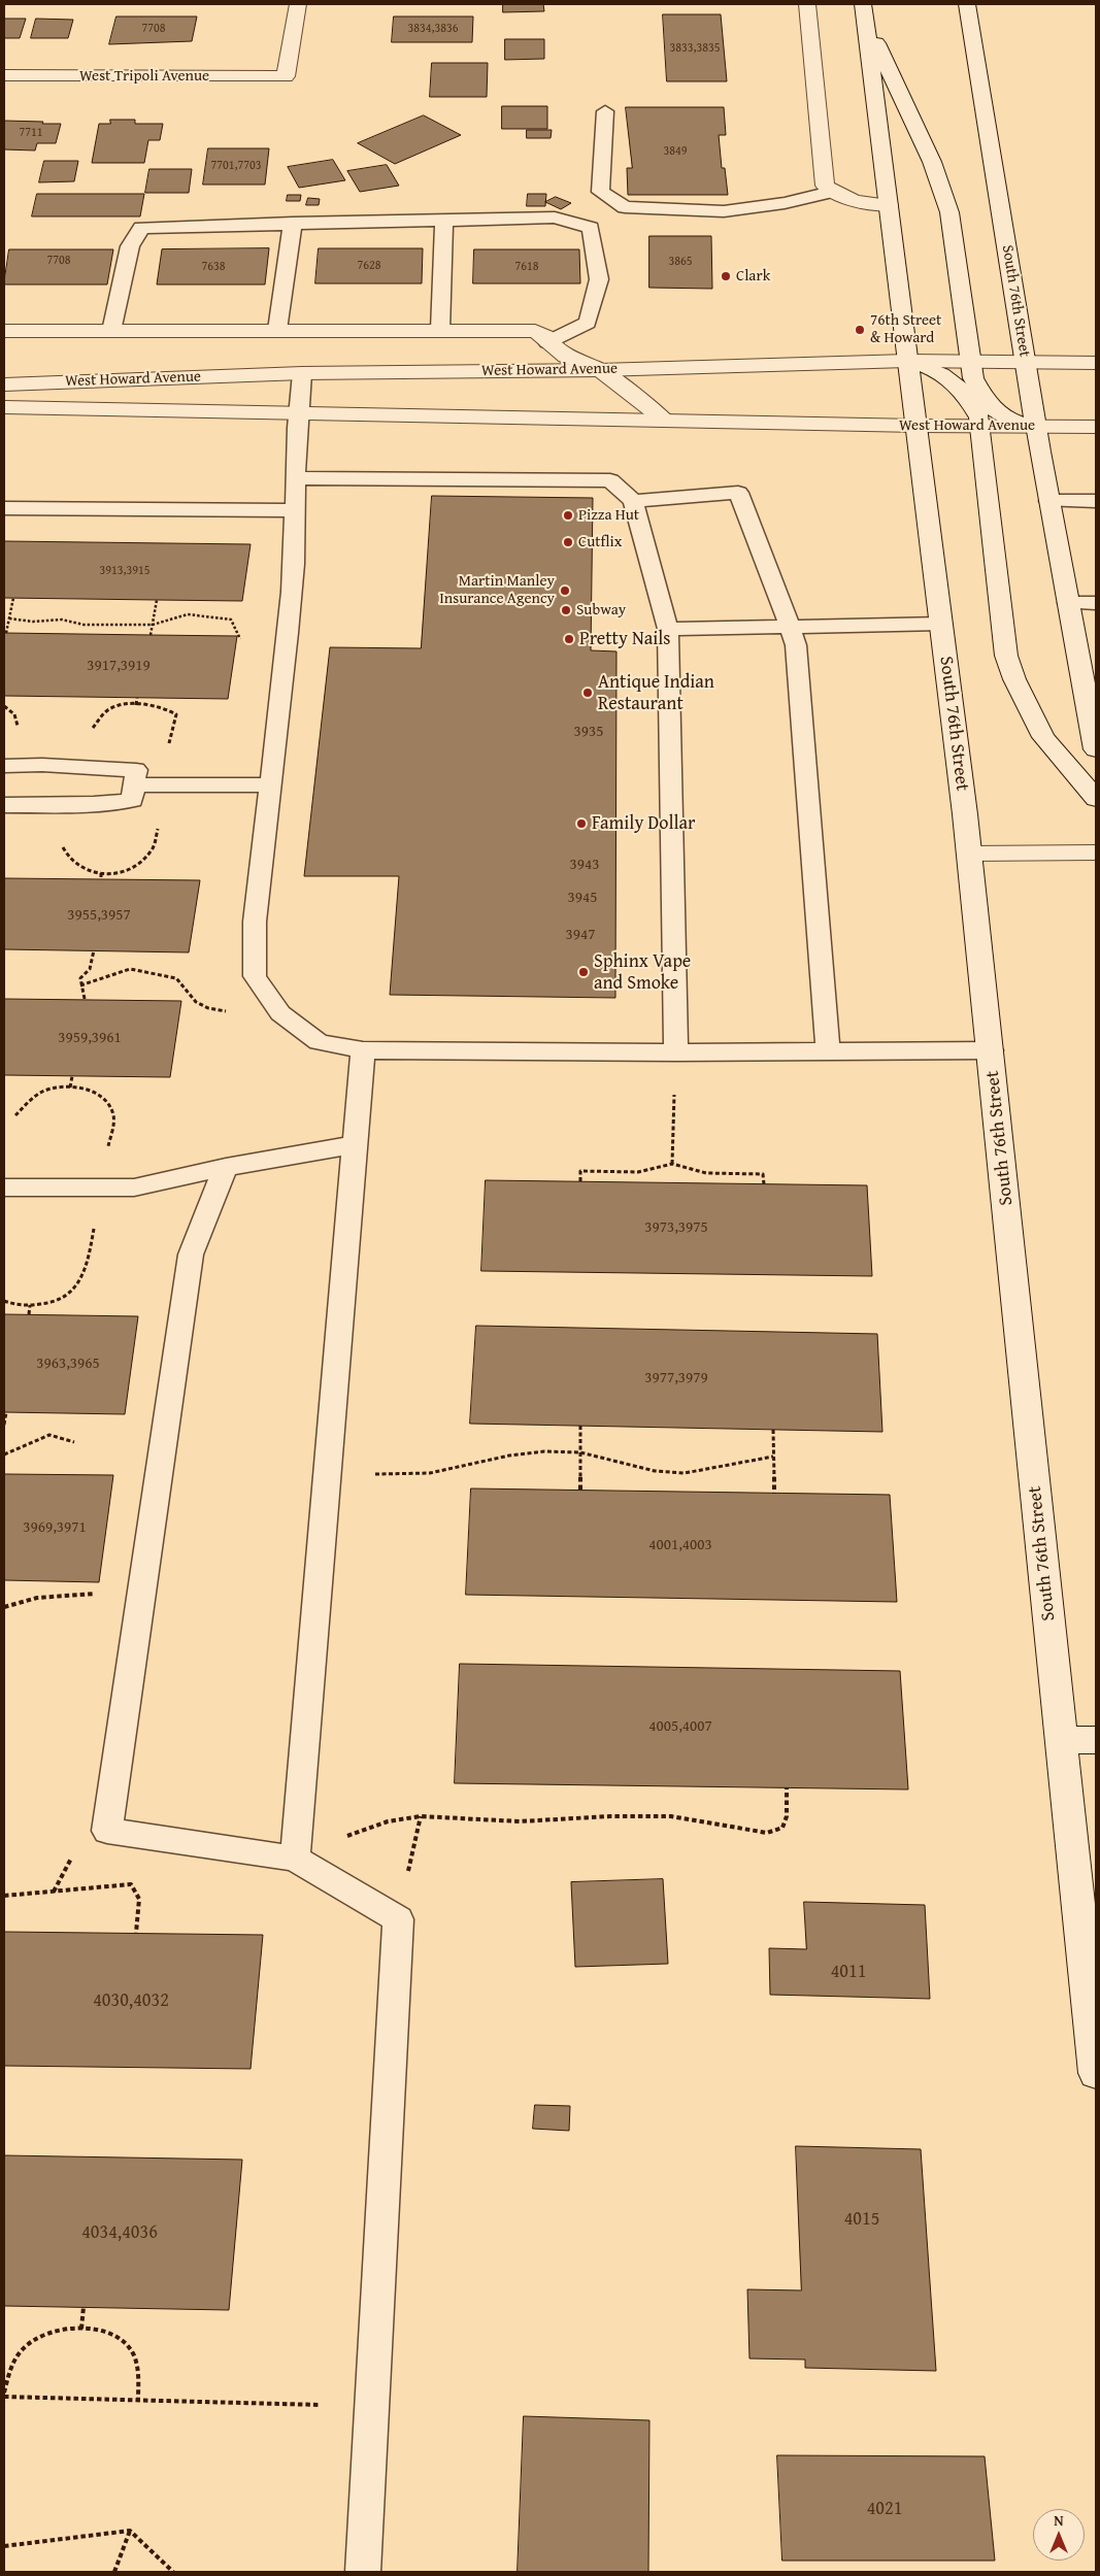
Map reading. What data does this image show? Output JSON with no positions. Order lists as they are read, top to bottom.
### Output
{
  "streets": {
    "main road": ["West Tripoli Avenue", "South 76th Street", "West Howard Avenue"]
  },
  "crossings": [
    ["South 76th Street", "West Howard Avenue"]
  ],
  "places": [
    "Clark",
    "76th Street & Howard",
    "Pizza Hut",
    "Cutflix",
    "Martin Manley Insurance Agency",
    "Subway",
    "Pretty Nails",
    "Antique Indian Restaurant",
    "Family Dollar",
    "Sphinx Vape and Smoke"
  ],
  "house_numbers": [
    "7708",
    "3834,3836",
    "3833,3835",
    "7711",
    "3849",
    "7701,7703",
    "7708",
    "3865",
    "7628",
    "7638",
    "7618",
    "3913,3915",
    "3917,3919",
    "3935",
    "3943",
    "3945",
    "3955,3957",
    "3947",
    "3959,3961",
    "3973,3975",
    "3963,3965",
    "3977,3979",
    "3969,3971",
    "4001,4003",
    "4005,4007",
    "4011",
    "4030,4032",
    "4015",
    "4034,4036",
    "4021"
  ],
  "north": "top"
}
